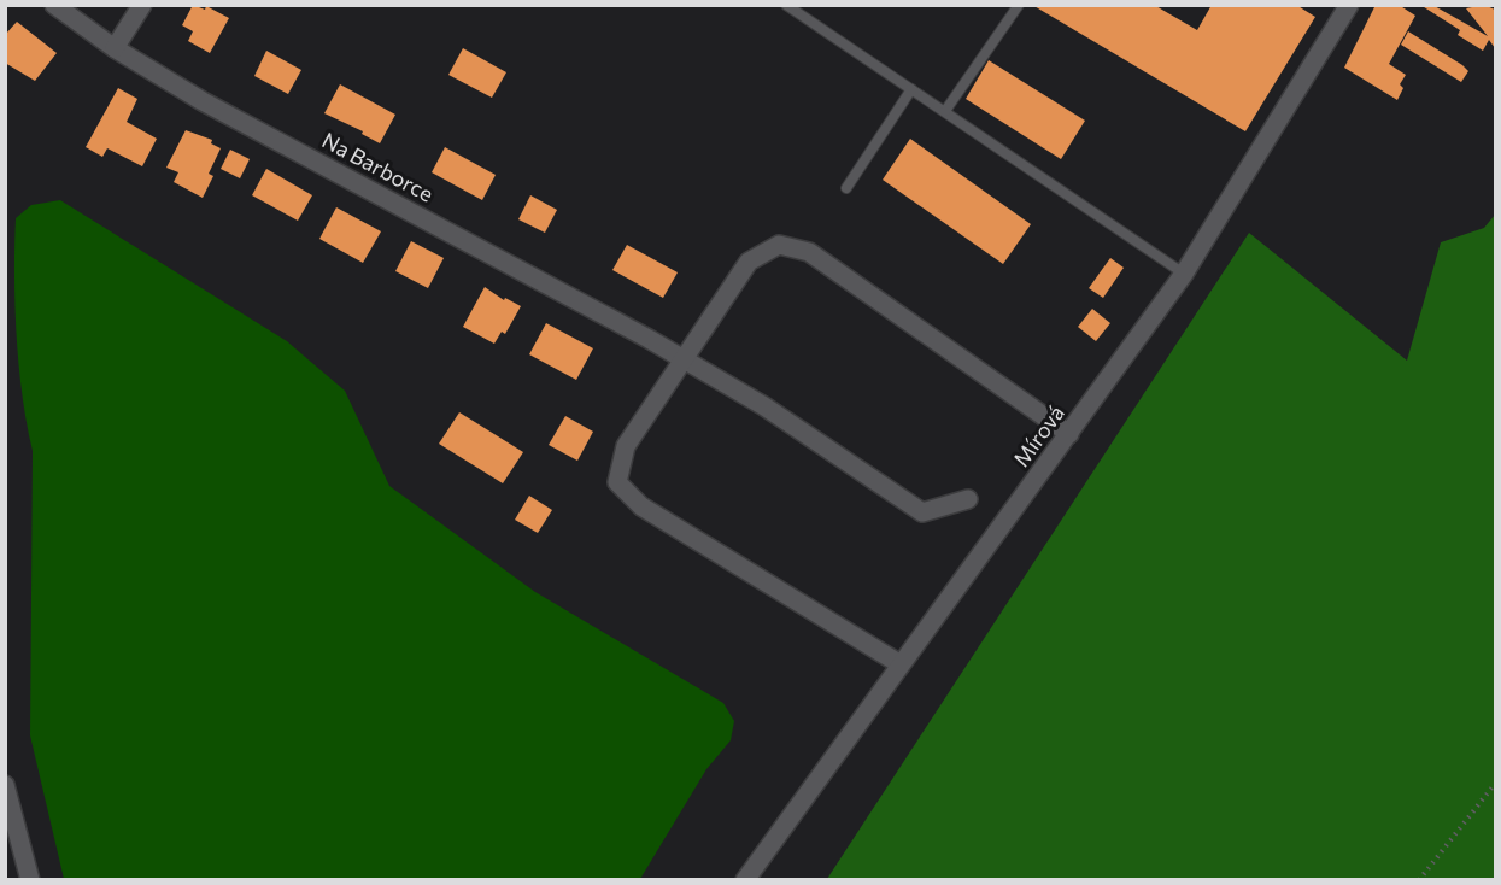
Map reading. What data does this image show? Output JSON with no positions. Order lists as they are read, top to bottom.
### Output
{
  "streets": {
    "street": ["Na Barborce", "Mírová"]
  }
}
